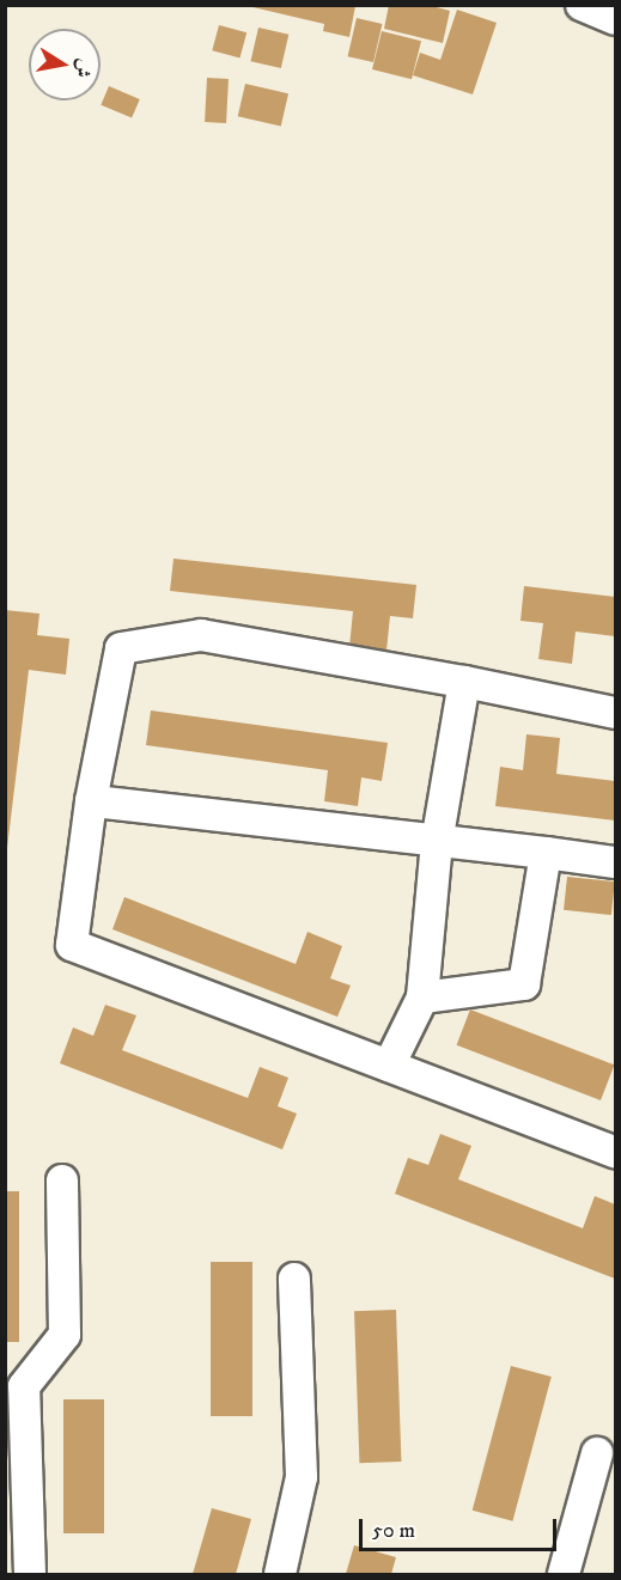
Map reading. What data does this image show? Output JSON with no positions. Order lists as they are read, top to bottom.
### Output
{
  "scale_bar": "50 m",
  "north": "right"
}
